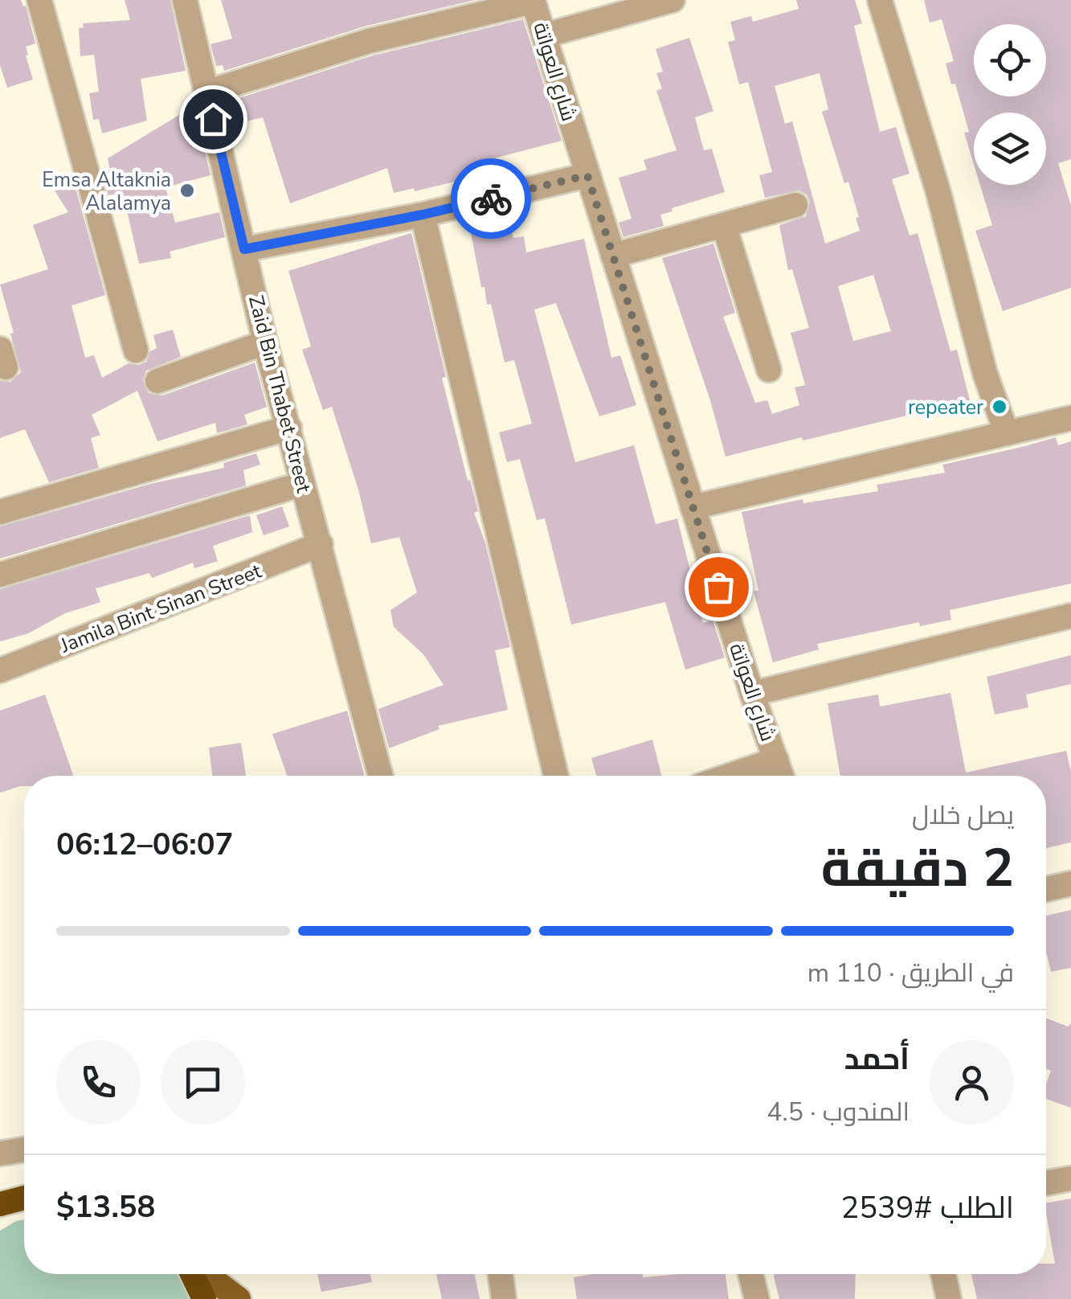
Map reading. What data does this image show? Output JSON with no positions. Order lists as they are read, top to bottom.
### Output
{
  "streets": {
    "street": ["شارع العواتة", "Zaid Bin Thabet Street", "Jamila Bint Sinan Street"]
  },
  "crossings": [
    ["Zaid Bin Thabet Street", "Jamila Bint Sinan Street"]
  ],
  "places": ["Emsa Altaknia Alalamya", "repeater"],
  "page": {
    "heading": ["2 دقيقة", "يصل خلال", "06:07–06:12"],
    "panel": [
      "أحمد",
      "المندوب · 4.5",
      "الطلب #2539",
      "$13.58"
    ],
    "bar": "في الطريق · 110 m"
  }
}
